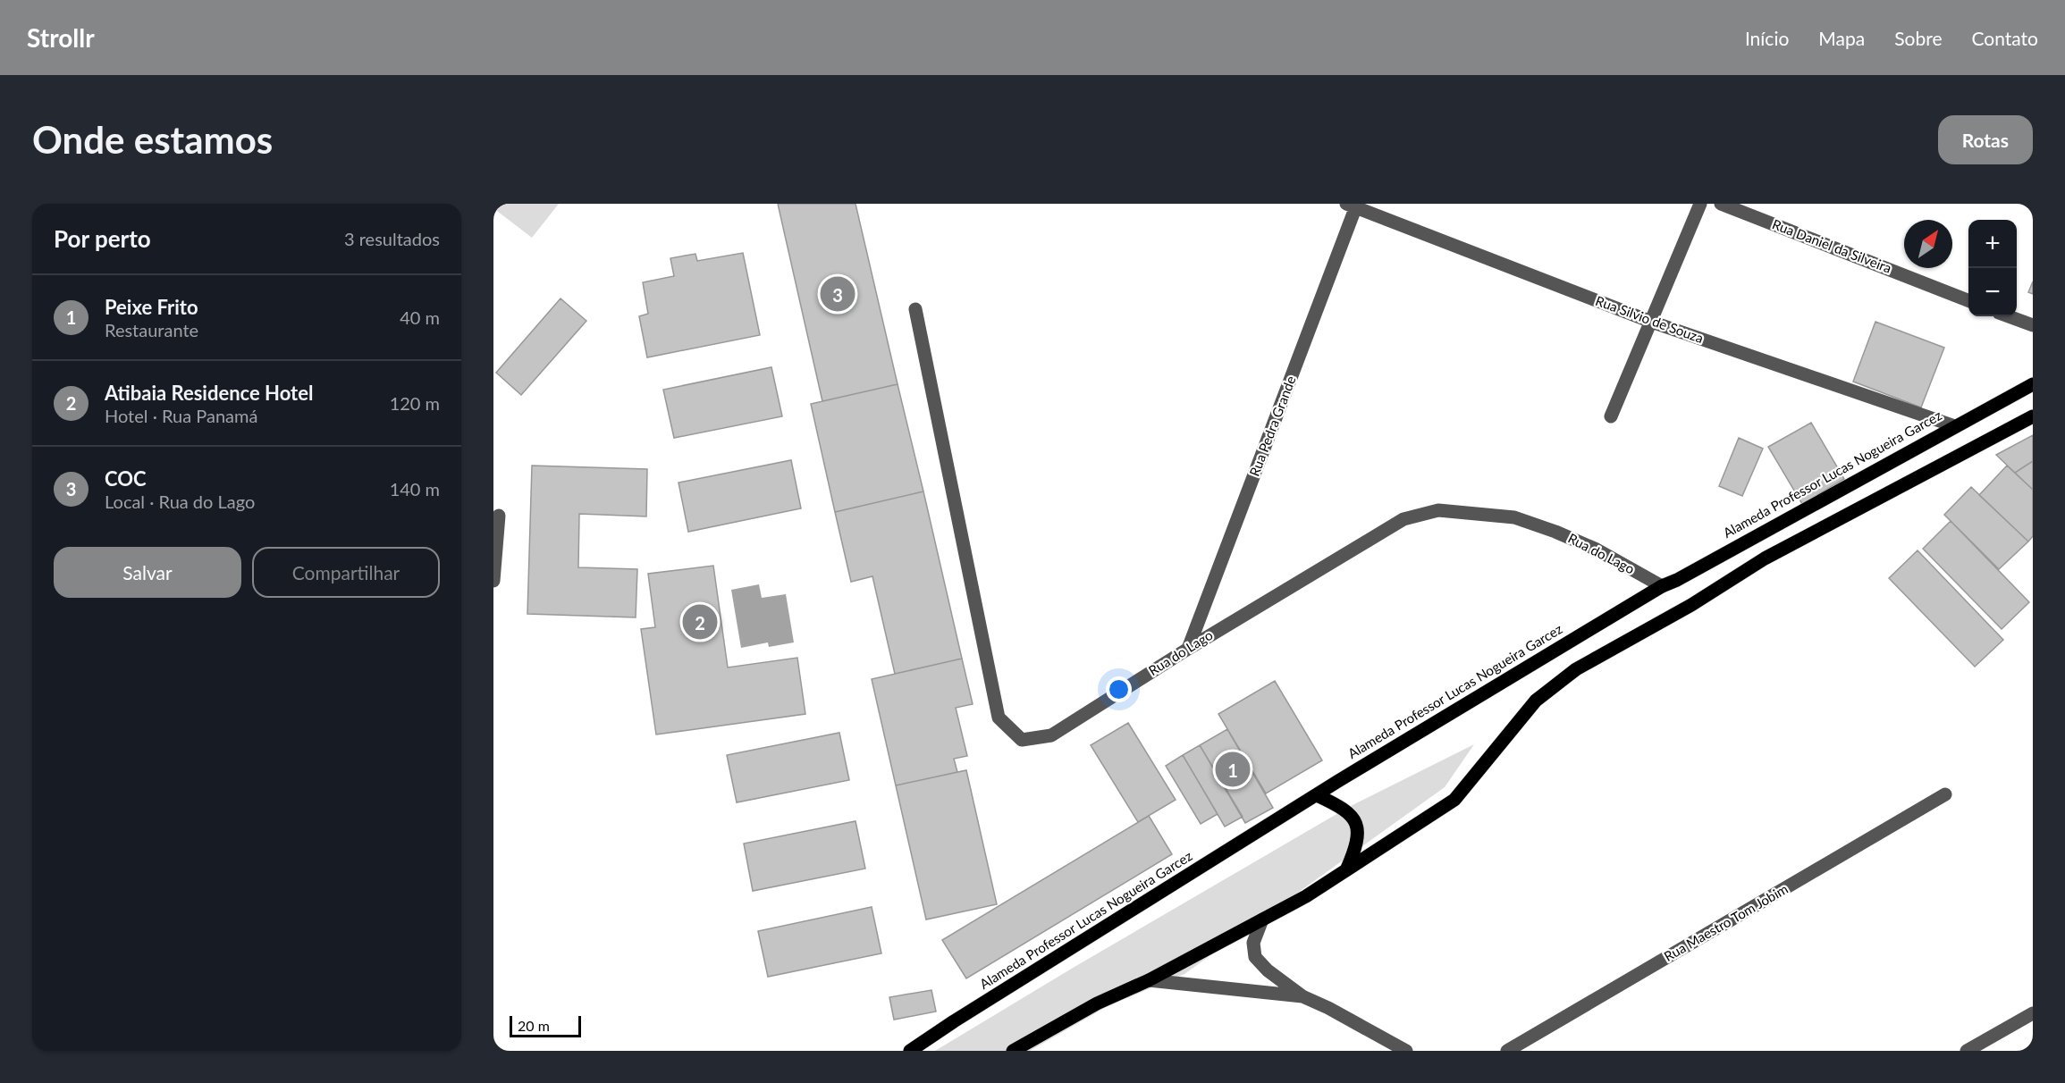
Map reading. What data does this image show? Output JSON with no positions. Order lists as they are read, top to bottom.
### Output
{
  "streets": {
    "main road": ["Alameda Professor Lucas Nogueira Garcez"],
    "street": [
      "Rua Daniel da Silveira",
      "Rua Silvio de Souza",
      "Rua Pedra Grande",
      "Rua do Lago",
      "Rua Maestro Tom Jobim"
    ]
  },
  "crossings": [
    ["Rua Silvio de Souza", "Rua Pedra Grande"],
    ["Rua Silvio de Souza", "Alameda Professor Lucas Nogueira Garcez"],
    ["Rua Pedra Grande", "Rua do Lago"],
    ["Alameda Professor Lucas Nogueira Garcez", "Rua do Lago"]
  ],
  "scale_bar": "20 m",
  "north": "top right",
  "page": {
    "header": "Strollr",
    "nav": [
      "Início",
      "Mapa",
      "Sobre",
      "Contato"
    ],
    "buttons": [
      "Rotas",
      ["Salvar", "Compartilhar"]
    ],
    "title": "Onde estamos",
    "heading": ["Por perto", "3 resultados"],
    "map_buttons": ["+", "−"],
    "list": [
      {
        "mark": "1",
        "name": "Peixe Frito",
        "note": "Restaurante",
        "value": "40 m"
      },
      {
        "mark": "2",
        "name": "Atibaia Residence Hotel",
        "note": "Hotel · Rua Panamá",
        "value": "120 m"
      },
      {
        "mark": "3",
        "name": "COC",
        "note": "Local · Rua do Lago",
        "value": "140 m"
      }
    ],
    "pins": ["3", "2", "1"],
    "scale": "20 m"
  }
}
